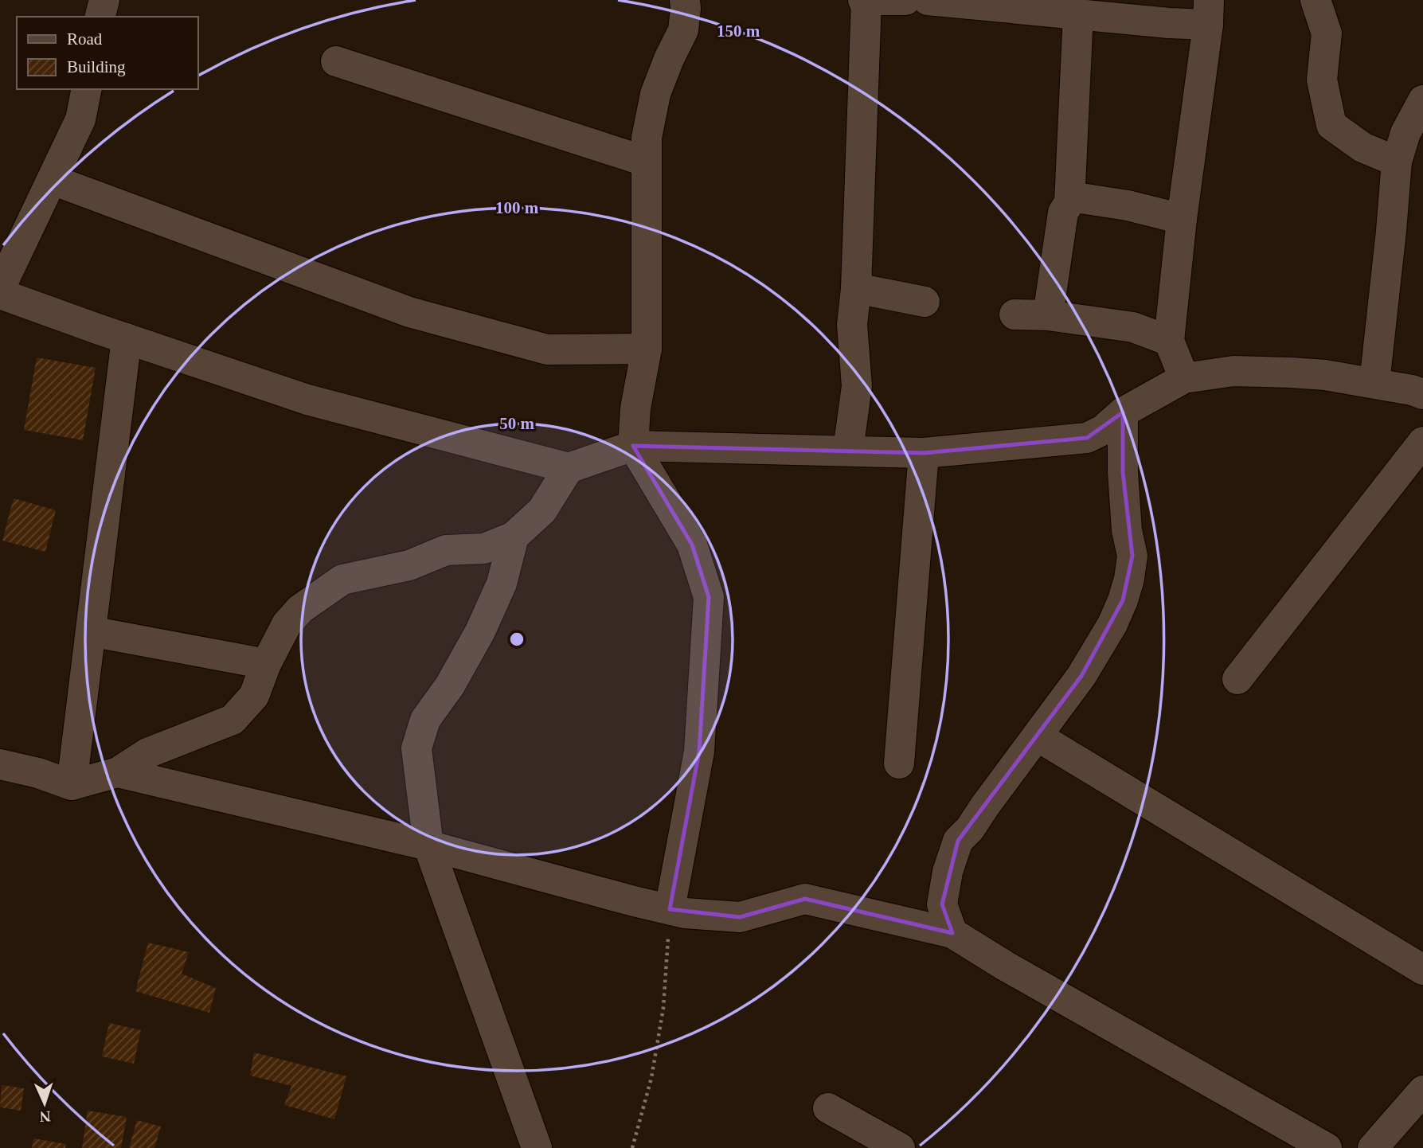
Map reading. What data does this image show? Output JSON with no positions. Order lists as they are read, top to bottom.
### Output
{
  "legend": ["Road", "Building"],
  "north": "bottom",
  "rings": ["150 m", "100 m", "50 m"]
}
